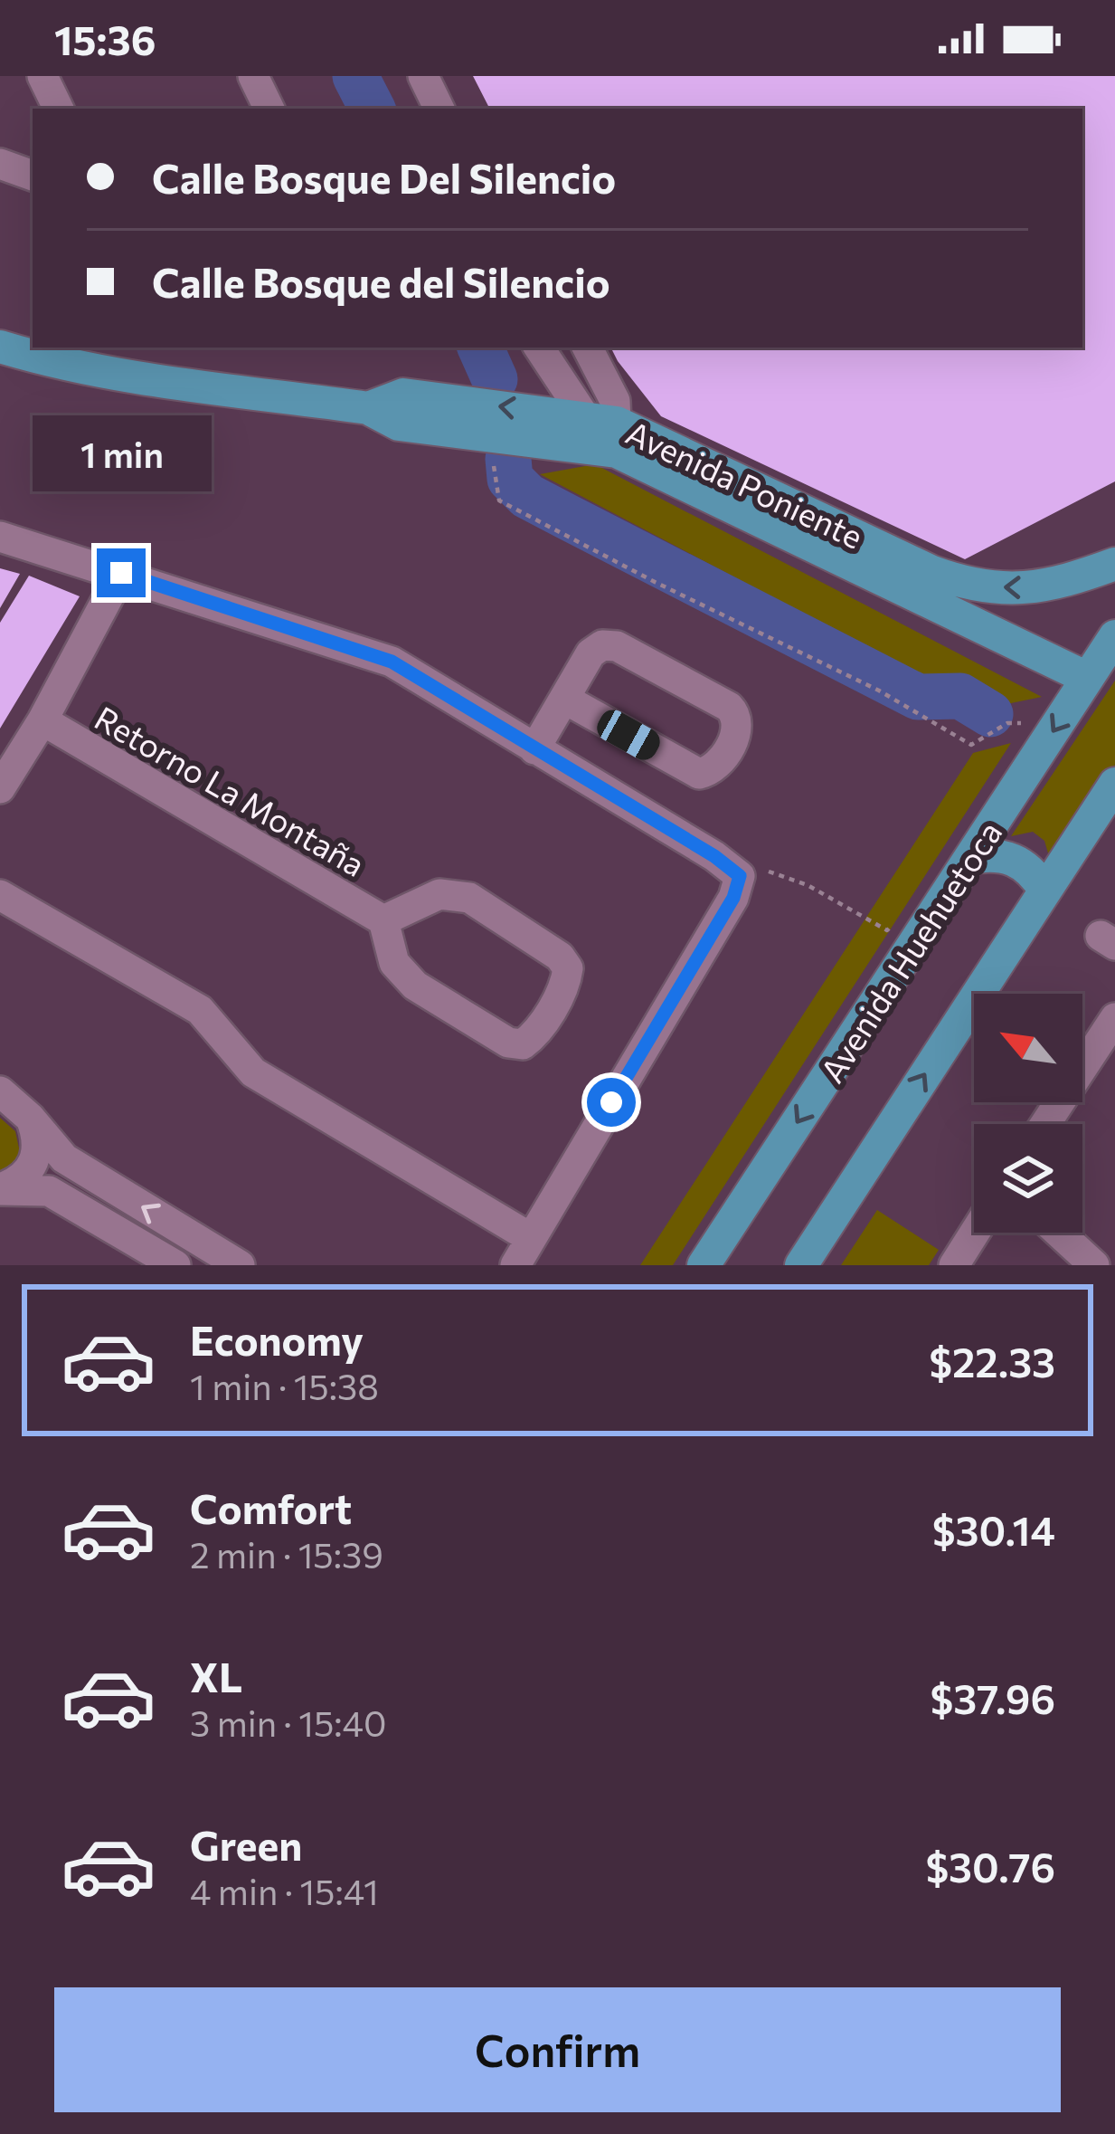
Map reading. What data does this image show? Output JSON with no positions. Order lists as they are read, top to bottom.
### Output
{
  "streets": {
    "main road": ["Avenida Poniente", "Avenida Huehuetoca"],
    "street": ["Retorno La Montaña"]
  },
  "crossings": [
    ["Avenida Poniente", "Avenida Huehuetoca"]
  ],
  "north": "top left",
  "page": {
    "status": "15:36",
    "banner": ["Calle Bosque Del Silencio", "Calle Bosque del Silencio"],
    "bubble": "1 min",
    "list": [
      {
        "name": "Economy",
        "note": "1 min · 15:38",
        "value": "$22.33"
      },
      {
        "name": "Comfort",
        "note": "2 min · 15:39",
        "value": "$30.14"
      },
      {
        "name": "XL",
        "note": "3 min · 15:40",
        "value": "$37.96"
      },
      {
        "name": "Green",
        "note": "4 min · 15:41",
        "value": "$30.76"
      }
    ],
    "buttons": "Confirm"
  }
}
